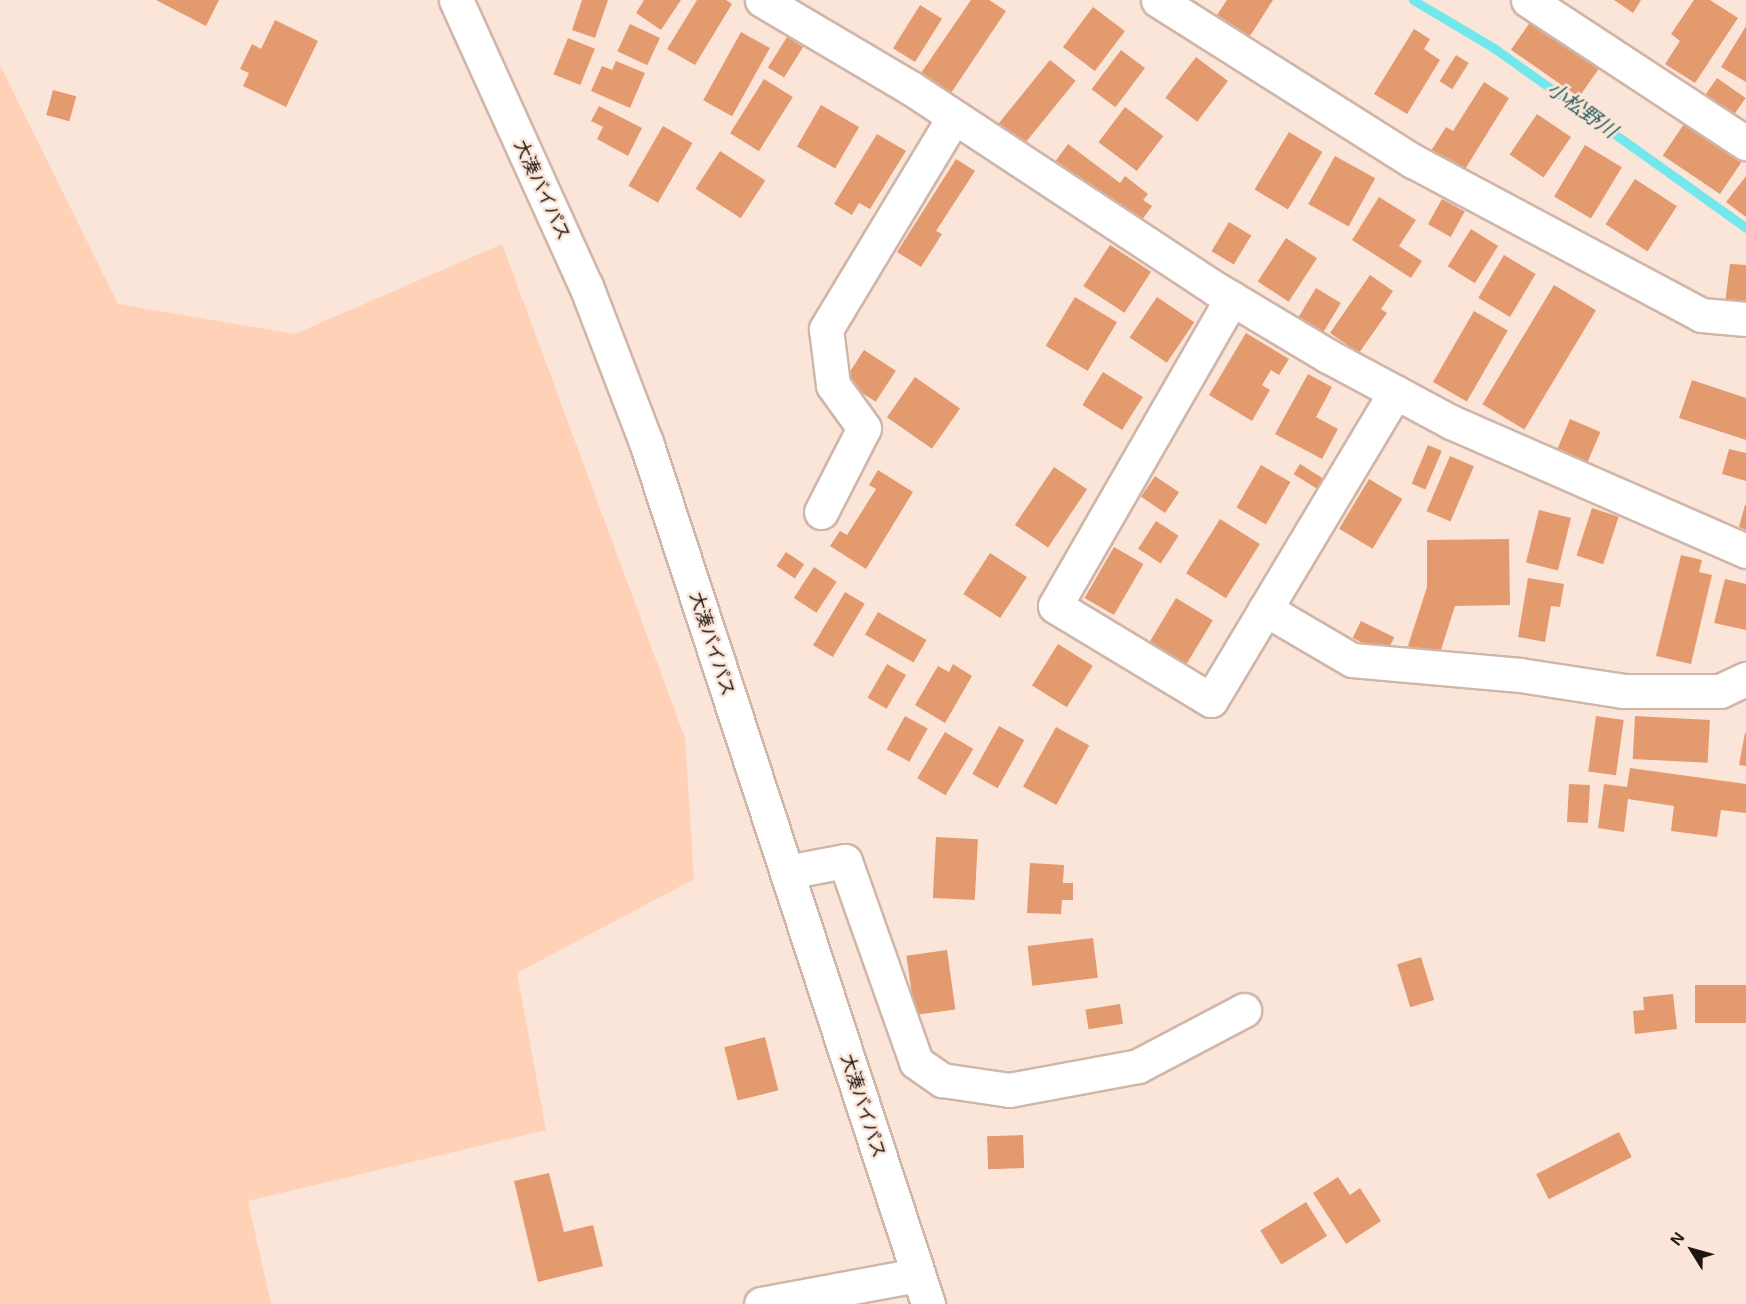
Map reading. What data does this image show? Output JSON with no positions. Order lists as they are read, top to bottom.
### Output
{
  "streets": {
    "main road": ["大湊バイパス"]
  },
  "water": ["小松野川"],
  "north": "top left"
}
